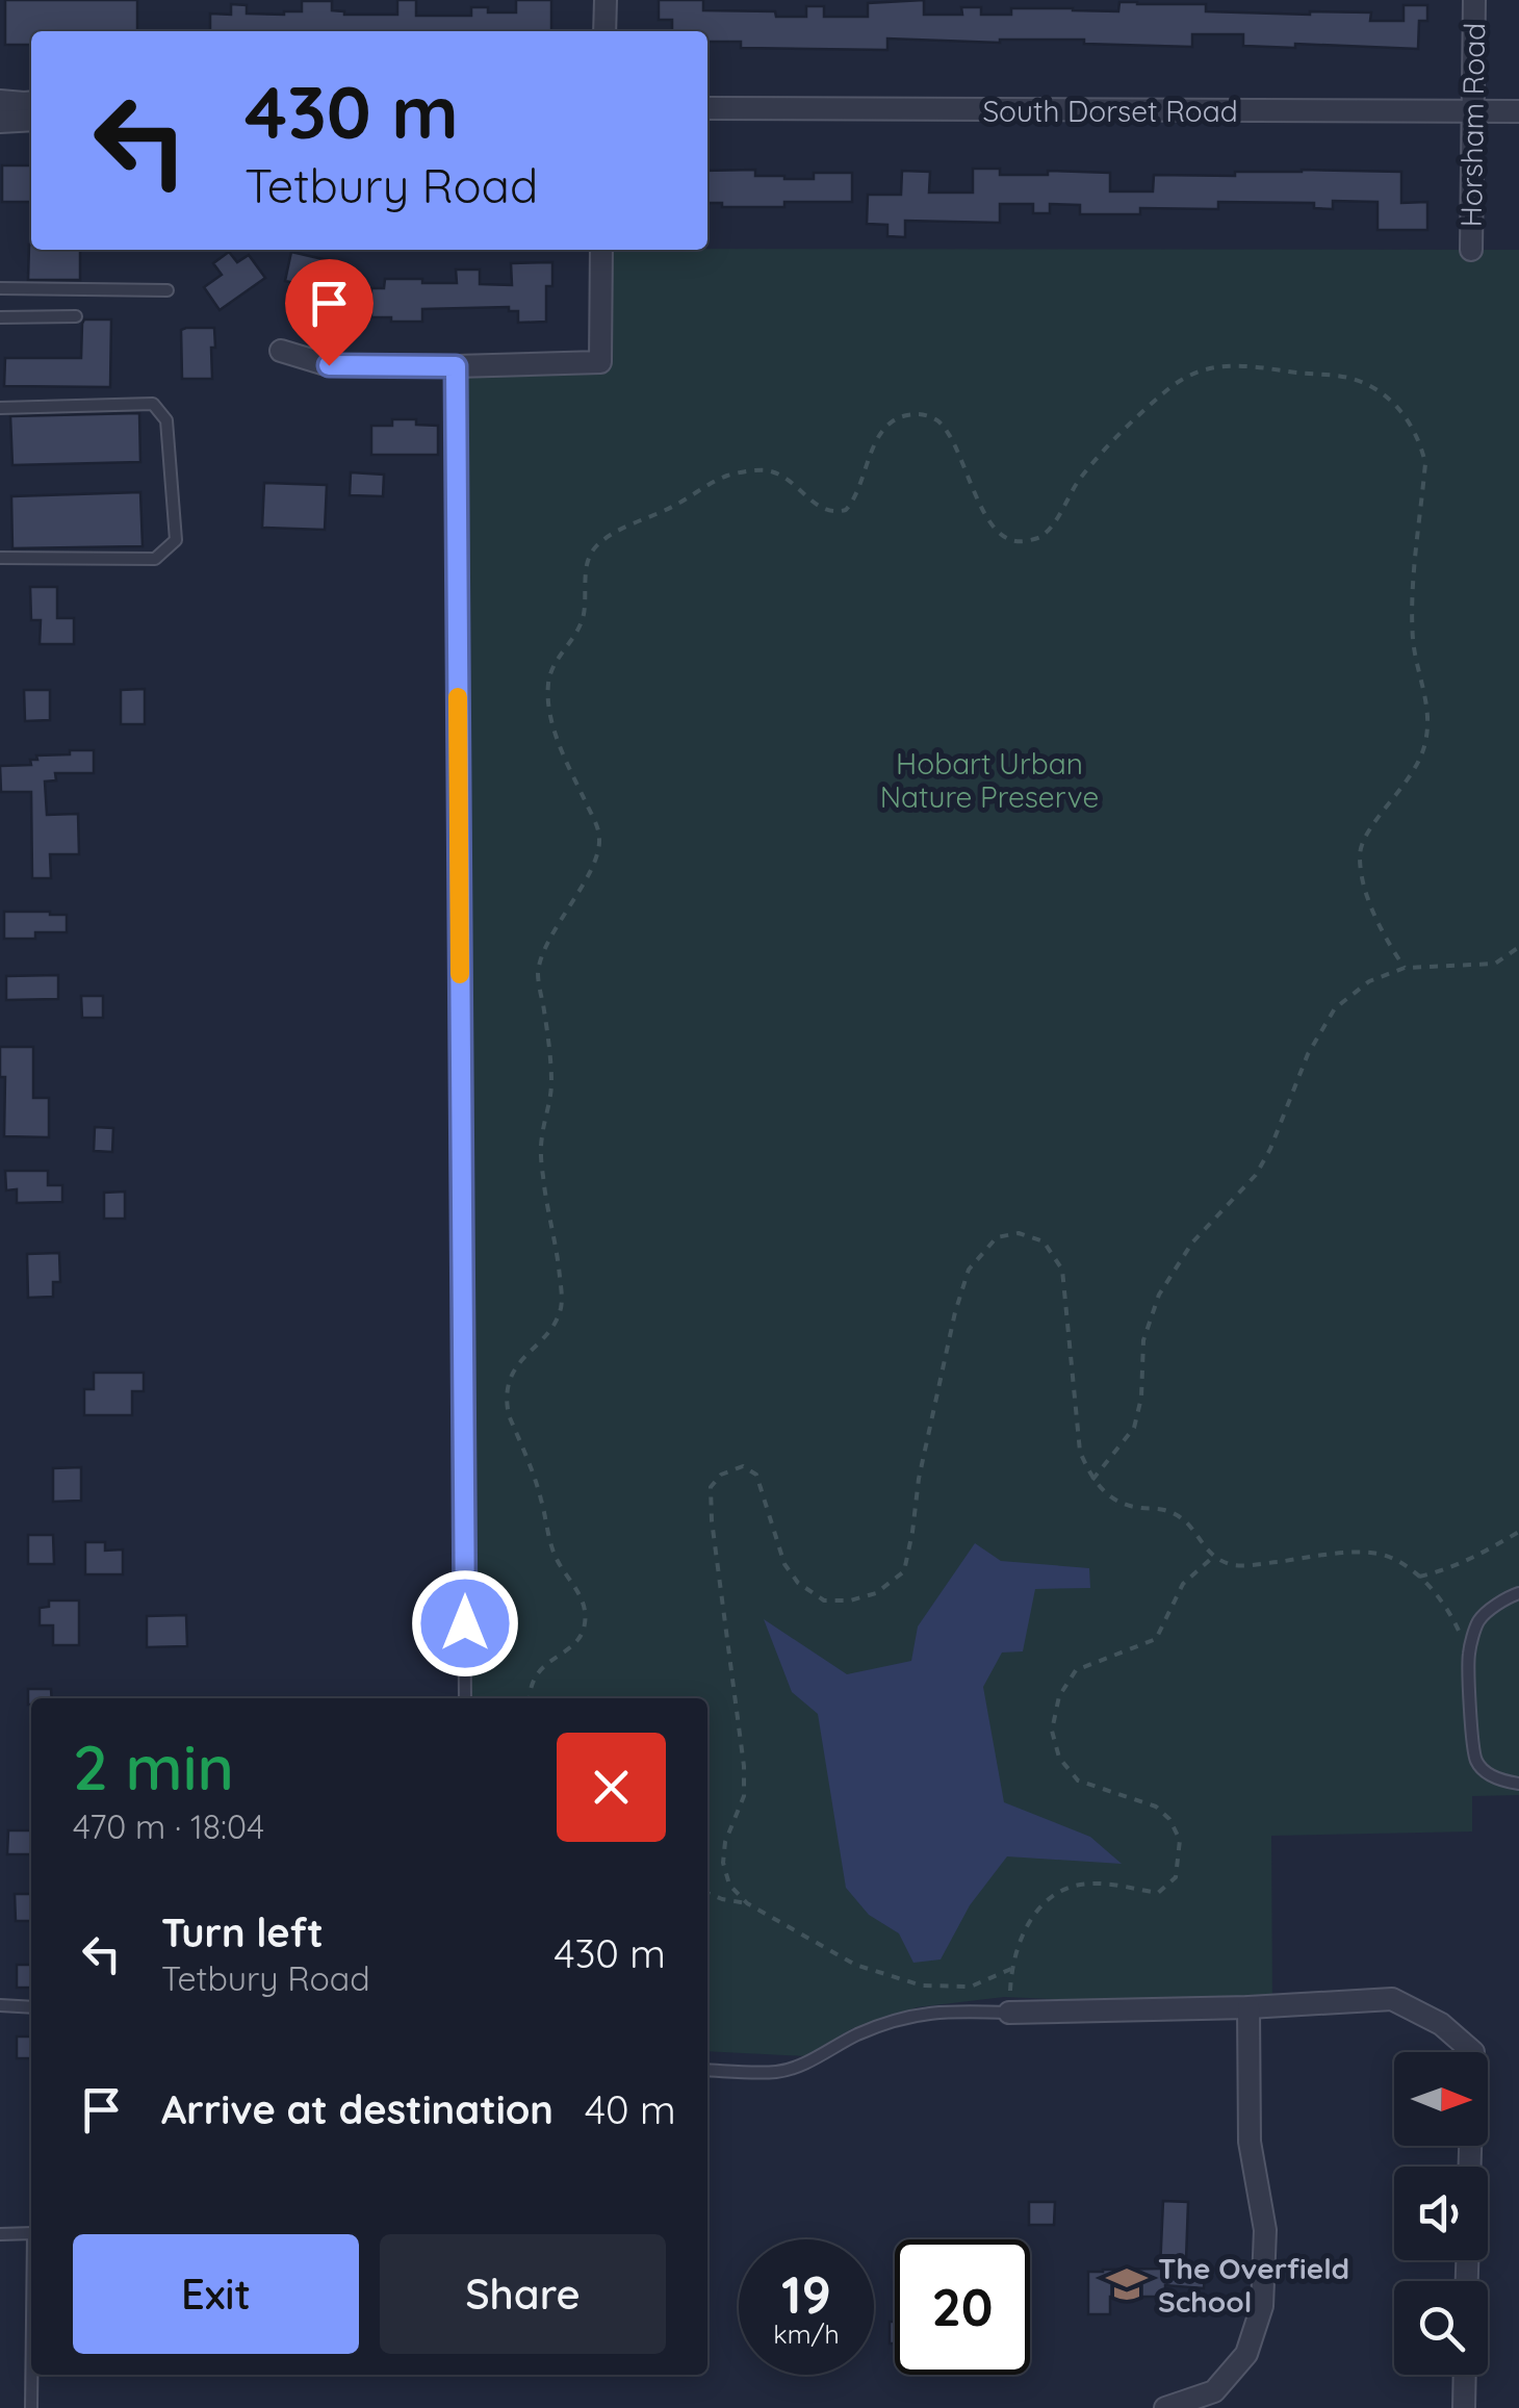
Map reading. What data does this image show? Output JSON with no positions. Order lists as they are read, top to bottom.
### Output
{
  "streets": {
    "street": ["South Dorset Road", "Horsham Road"]
  },
  "crossings": [
    ["South Dorset Road", "Horsham Road"]
  ],
  "parks": ["Hobart Urban Nature Preserve"],
  "places": {
    "school or university": ["The Overfield School"]
  },
  "north": "right",
  "page": {
    "turn": ["430 m", "Tetbury Road"],
    "heading": ["2 min", "470 m · 18:04"],
    "list": [
      {
        "name": "Turn left",
        "note": "Tetbury Road",
        "value": "430 m"
      },
      {
        "name": "Arrive at destination",
        "value": "40 m"
      }
    ],
    "buttons": ["Exit", "Share"],
    "speed": "19 km/h",
    "limit": "20"
  }
}
